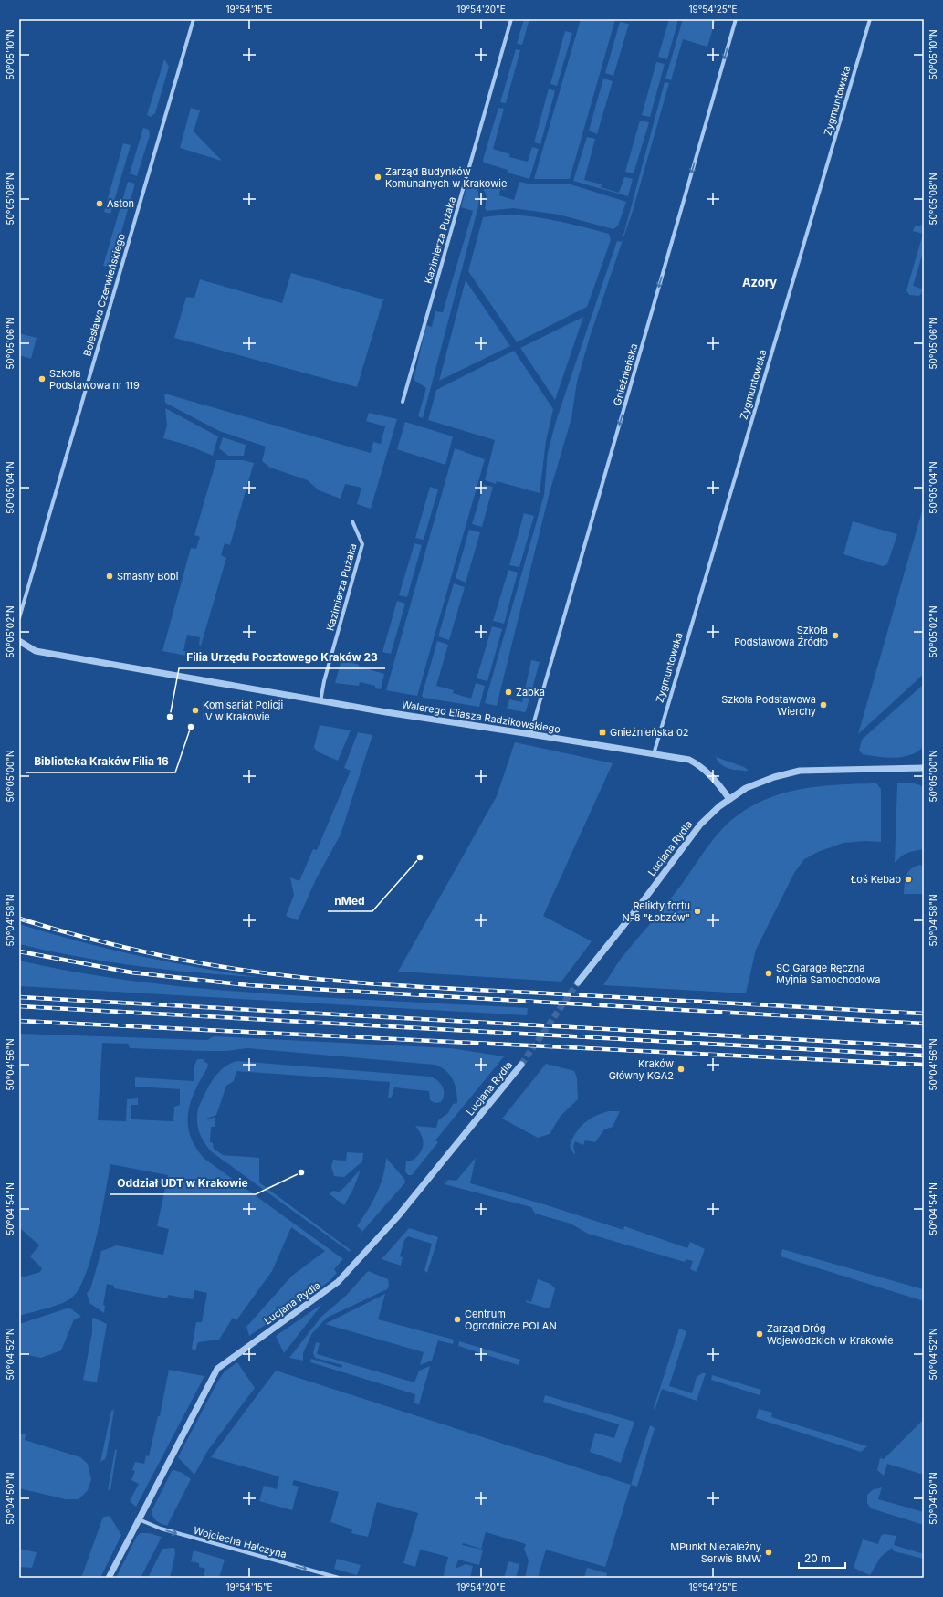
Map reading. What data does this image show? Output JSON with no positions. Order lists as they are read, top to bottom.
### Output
{
  "streets": {
    "street": [
      "Zygmuntowska",
      "Kazimierza Pużaka",
      "Bolesława Czerwieńskiego",
      "Gnieźnieńska",
      "Walerego Eliasza Radzikowskiego",
      "Lucjana Rydla",
      "Wojciecha Halczyna"
    ]
  },
  "crossings": [
    ["Zygmuntowska", "Walerego Eliasza Radzikowskiego"],
    ["Kazimierza Pużaka", "Walerego Eliasza Radzikowskiego"],
    ["Gnieźnieńska", "Walerego Eliasza Radzikowskiego"],
    ["Walerego Eliasza Radzikowskiego", "Lucjana Rydla"],
    ["Lucjana Rydla", "Wojciecha Halczyna"]
  ],
  "one_way": ["Gnieźnieńska", "Wojciecha Halczyna"],
  "districts": ["Azory"],
  "places": {
    "other": [
      "Zarząd Budynków Komunalnych w Krakowie",
      "Aston",
      "Szkoła Podstawowa nr 119",
      "Smashy Bobi",
      "Szkoła Podstawowa Źródło",
      "Żabka",
      "Szkoła Podstawowa Wierchy",
      "Komisariat Policji IV w Krakowie",
      "Filia Urzędu Pocztowego Kraków 23",
      "Biblioteka Kraków Filia 16",
      "nMed",
      "Łoś Kebab",
      "Relikty fortu N-8 \"Łobzów\"",
      "SC Garage Ręczna Myjnia Samochodowa",
      "Kraków Główny KGA2",
      "Oddział UDT w Krakowie",
      "Centrum Ogrodnicze POLAN",
      "Zarząd Dróg Wojewódzkich w Krakowie",
      "MPunkt Niezależny Serwis BMW"
    ],
    "transit": ["Gnieźnieńska 02"]
  },
  "scale_bar": "20 m",
  "coordinates": [
    "19°54'15\"E",
    "19°54'20\"E",
    "19°54'25\"E",
    "50°05'10\"N",
    "50°05'08\"N",
    "50°05'06\"N",
    "50°05'04\"N",
    "50°05'02\"N",
    "50°05'00\"N",
    "50°04'58\"N",
    "50°04'56\"N",
    "50°04'54\"N",
    "50°04'52\"N",
    "50°04'50\"N"
  ]
}
